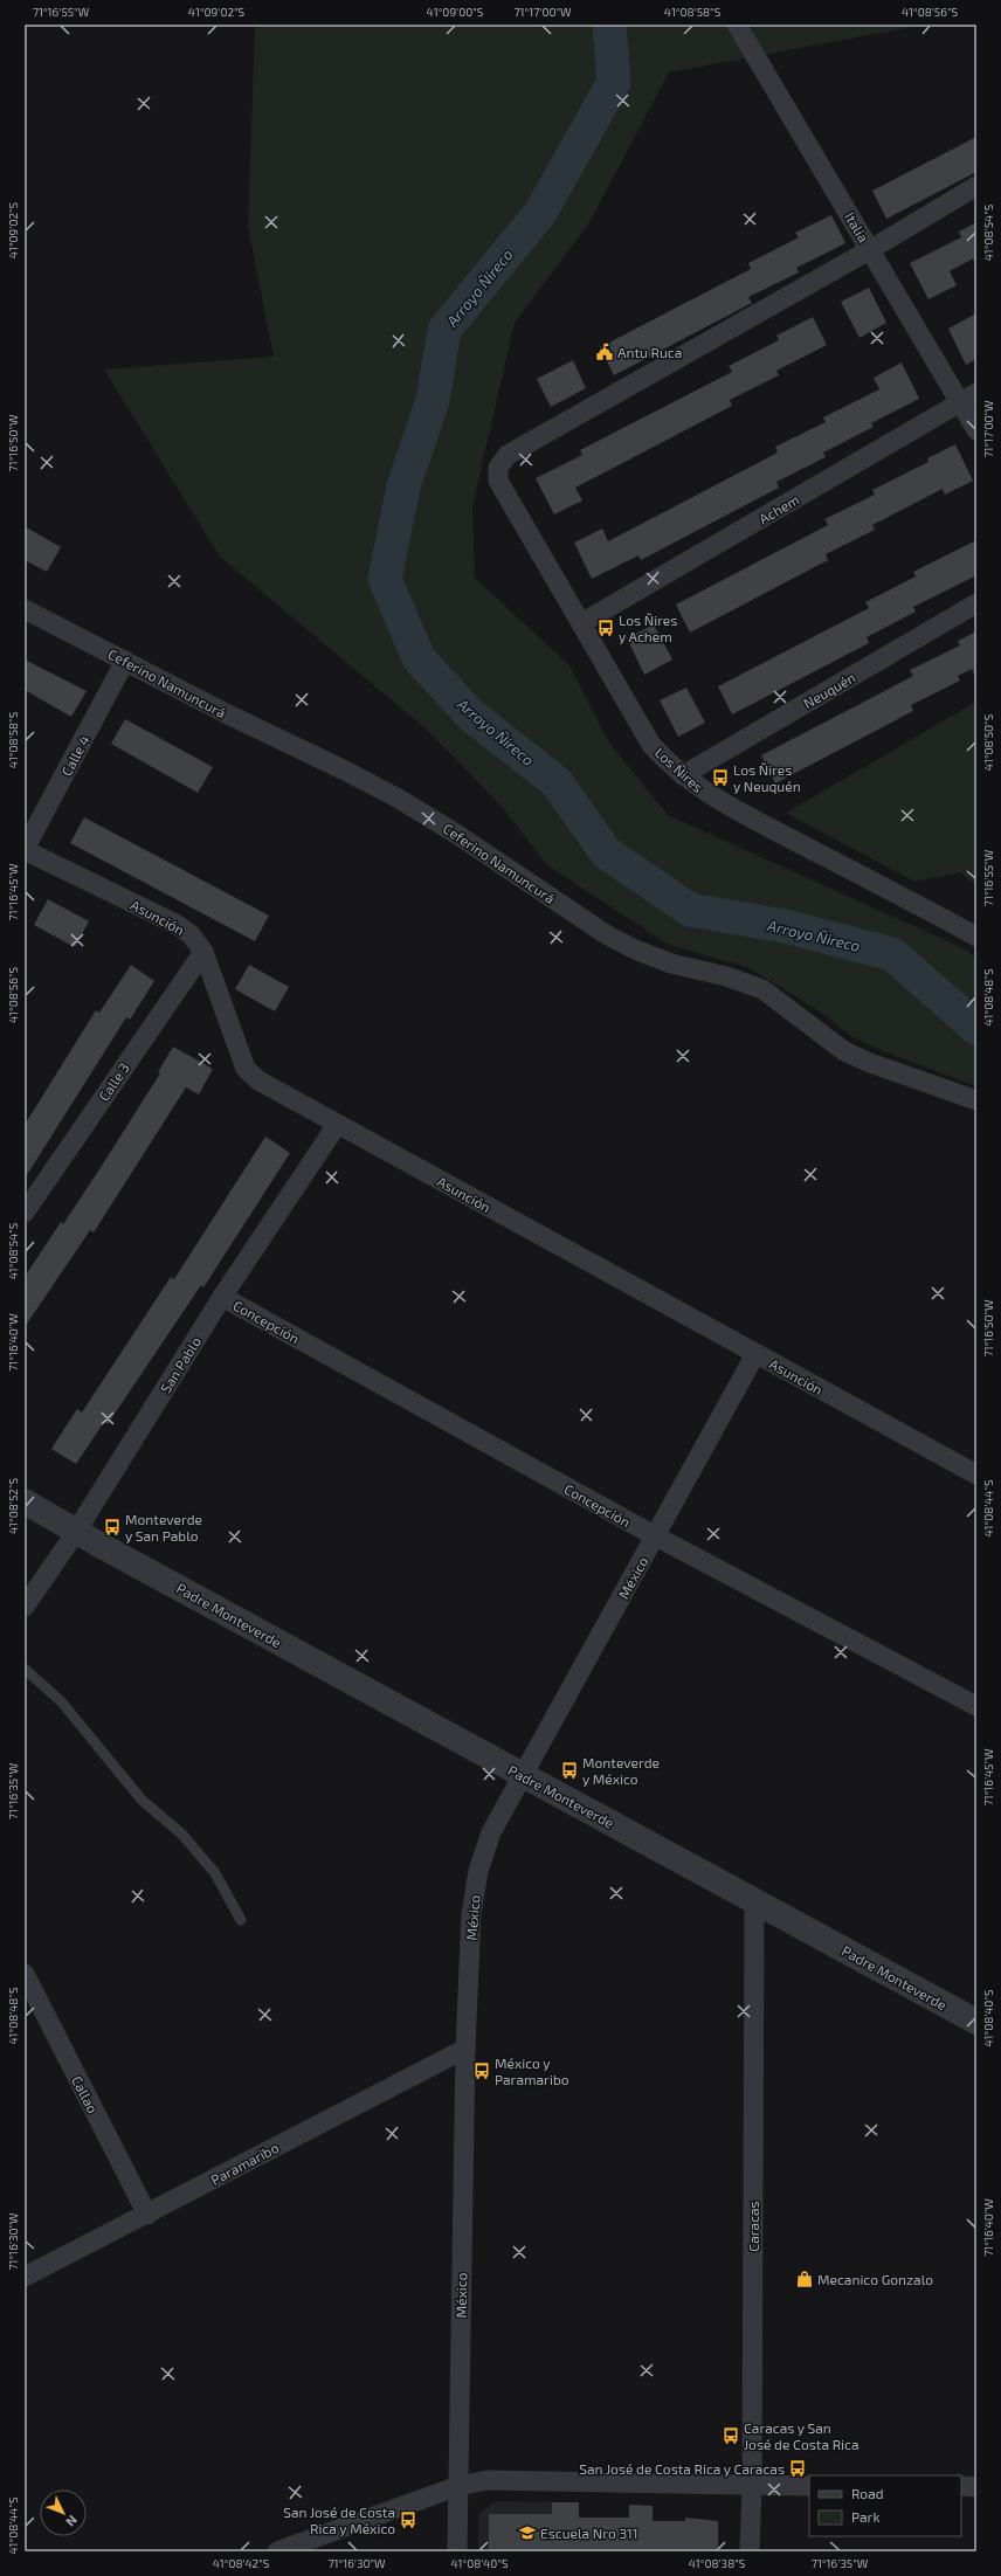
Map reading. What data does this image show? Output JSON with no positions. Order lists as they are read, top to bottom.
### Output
{
  "streets": {
    "street": [
      "Italia",
      "Achem",
      "Ceferino Namuncurá",
      "Neuquén",
      "Calle 4",
      "Los Ñires",
      "Asunción",
      "Calle 3",
      "Concepción",
      "San Pablo",
      "México",
      "Padre Monteverde",
      "Callao",
      "Paramaribo",
      "Caracas"
    ]
  },
  "crossings": [
    ["Italia", "Achem"],
    ["Italia", "Los Ñires"],
    ["Achem", "Los Ñires"],
    ["Ceferino Namuncurá", "Calle 4"],
    ["Neuquén", "Los Ñires"],
    ["Calle 4", "Asunción"],
    ["Asunción", "Calle 3"],
    ["Asunción", "San Pablo"],
    ["Asunción", "México"],
    ["Concepción", "San Pablo"],
    ["Concepción", "México"],
    ["San Pablo", "Padre Monteverde"],
    ["México", "Padre Monteverde"],
    ["México", "Paramaribo"],
    ["Padre Monteverde", "Caracas"],
    ["Callao", "Paramaribo"]
  ],
  "water": ["Arroyo Ñireco"],
  "places": {
    "public building": ["Antu Ruca"],
    "bus stop": [
      "Los Ñires y Achem",
      "Los Ñires y Neuquén",
      "Monteverde y San Pablo",
      "Monteverde y México",
      "México y Paramaribo",
      "Caracas y San José de Costa Rica",
      "San José de Costa Rica y Caracas",
      "San José de Costa Rica y México"
    ],
    "shop": ["Mecanico Gonzalo"],
    "school or university": ["Escuela Nro 311"]
  },
  "legend": ["Road", "Park"],
  "north": "bottom right",
  "coordinates": [
    "71°16'55\"W",
    "41°09'02\"S",
    "41°09'00\"S",
    "71°17'00\"W",
    "41°08'58\"S",
    "41°08'56\"S",
    "41°08'54\"S",
    "71°16'50\"W",
    "41°08'50\"S",
    "71°16'45\"W",
    "41°08'48\"S",
    "71°16'40\"W",
    "41°08'52\"S",
    "41°08'44\"S",
    "71°16'35\"W",
    "41°08'40\"S",
    "71°16'30\"W",
    "41°08'42\"S",
    "41°08'38\"S"
  ]
}
